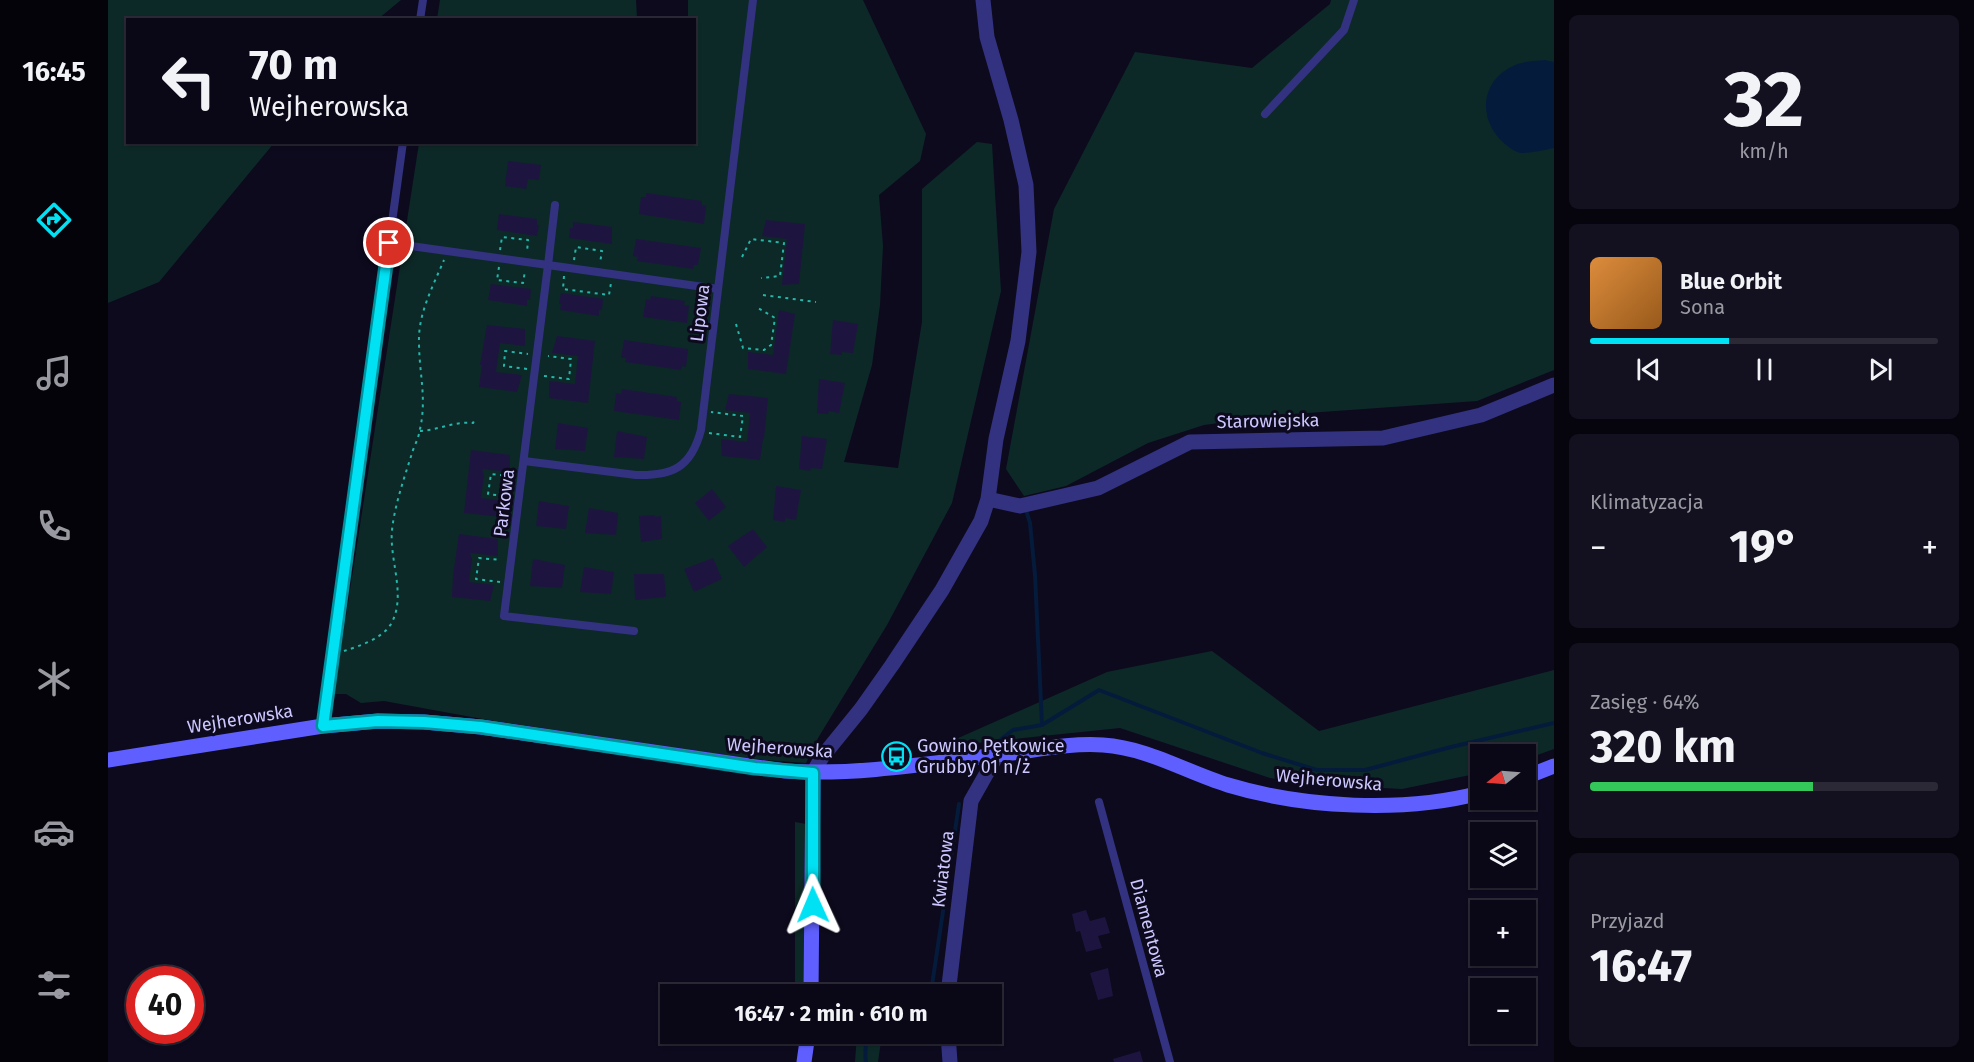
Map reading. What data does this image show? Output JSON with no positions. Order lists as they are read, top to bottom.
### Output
{
  "streets": {
    "street": ["Starowiejska", "Wejherowska", "Kwiatowa"],
    "lane": ["Lipowa", "Parkowa", "Diamentowa"]
  },
  "crossings": [
    ["Lipowa", "Parkowa"],
    ["Wejherowska", "Kwiatowa"]
  ],
  "places": {
    "bus stop": ["Gowino Pętkowice Grubby 01 n/ż"]
  },
  "north": "left",
  "page": {
    "tabs": "16:45",
    "tile": [
      ["32", "km/h"],
      "Klimatyzacja",
      ["Zasięg · 64%", "320 km"],
      ["Przyjazd", "16:47"]
    ],
    "turn": ["70 m", "Wejherowska"],
    "song": ["Blue Orbit", "Sona"],
    "heat": ["−", "19°", "+"],
    "map_buttons": ["+", "−"],
    "limit": "40",
    "trip": "16:47 · 2 min · 610 m"
  }
}
